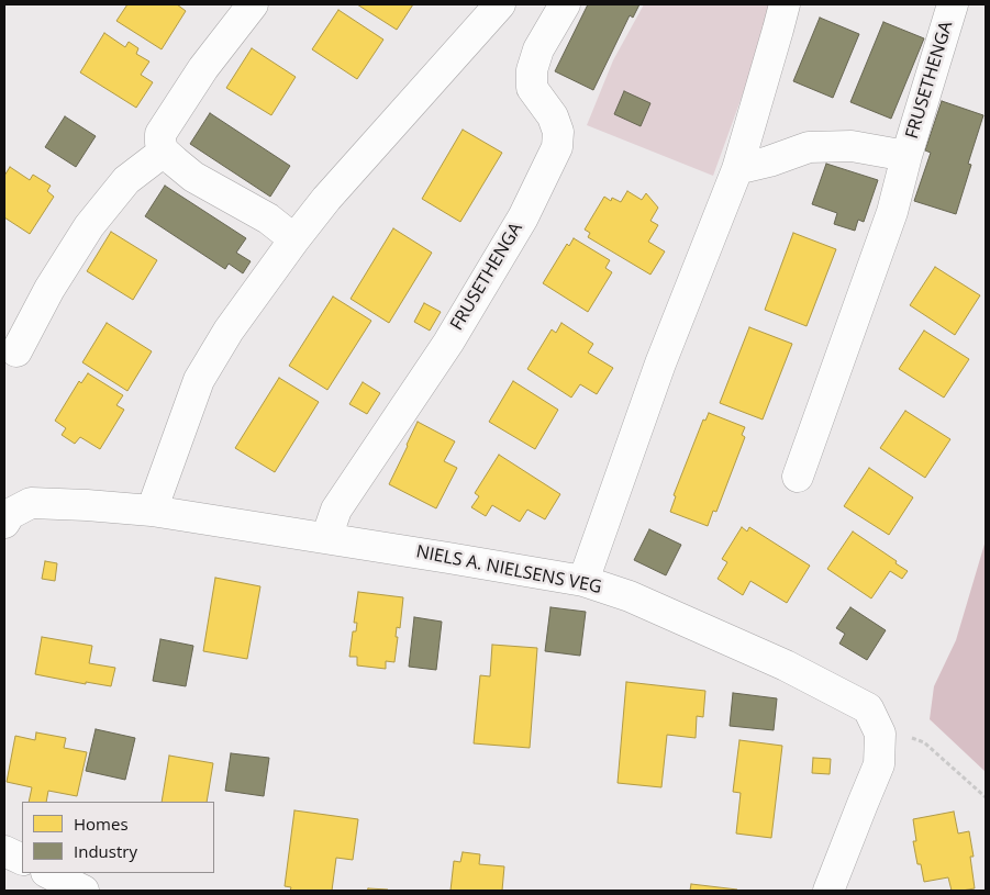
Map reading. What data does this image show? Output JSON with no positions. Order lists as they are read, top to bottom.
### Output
{
  "streets": {
    "street": ["FRUSETHENGA", "NIELS A. NIELSENS VEG"]
  },
  "crossings": [
    ["FRUSETHENGA", "NIELS A. NIELSENS VEG"]
  ],
  "legend": ["Homes", "Industry"]
}
